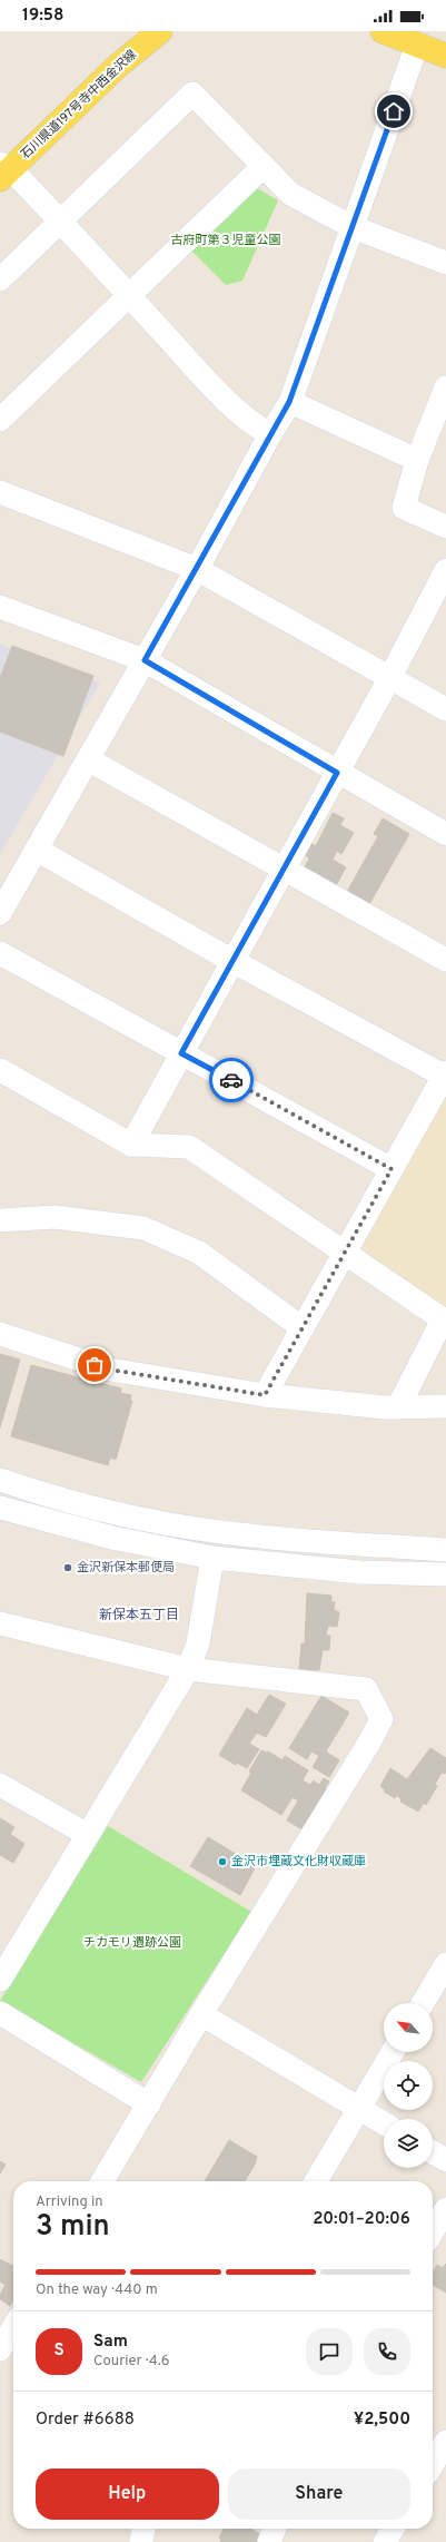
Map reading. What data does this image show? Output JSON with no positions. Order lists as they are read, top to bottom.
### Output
{
  "streets": {
    "main road": ["石川県道197号寺中西金沢線"]
  },
  "districts": ["新保本五丁目"],
  "parks": ["古府町第３児童公園", "チカモリ遺跡公園"],
  "places": ["金沢新保本郵便局", "金沢市埋蔵文化財収蔵庫"],
  "north": "top left",
  "page": {
    "status": "19:58",
    "heading": ["3 min", "Arriving in", "20:01–20:06"],
    "panel": [
      "Sam",
      "Courier · 4.6",
      "Order #6688",
      "¥2,500"
    ],
    "bar": "On the way · 440 m",
    "round": "S",
    "buttons": ["Help", "Share"]
  }
}
